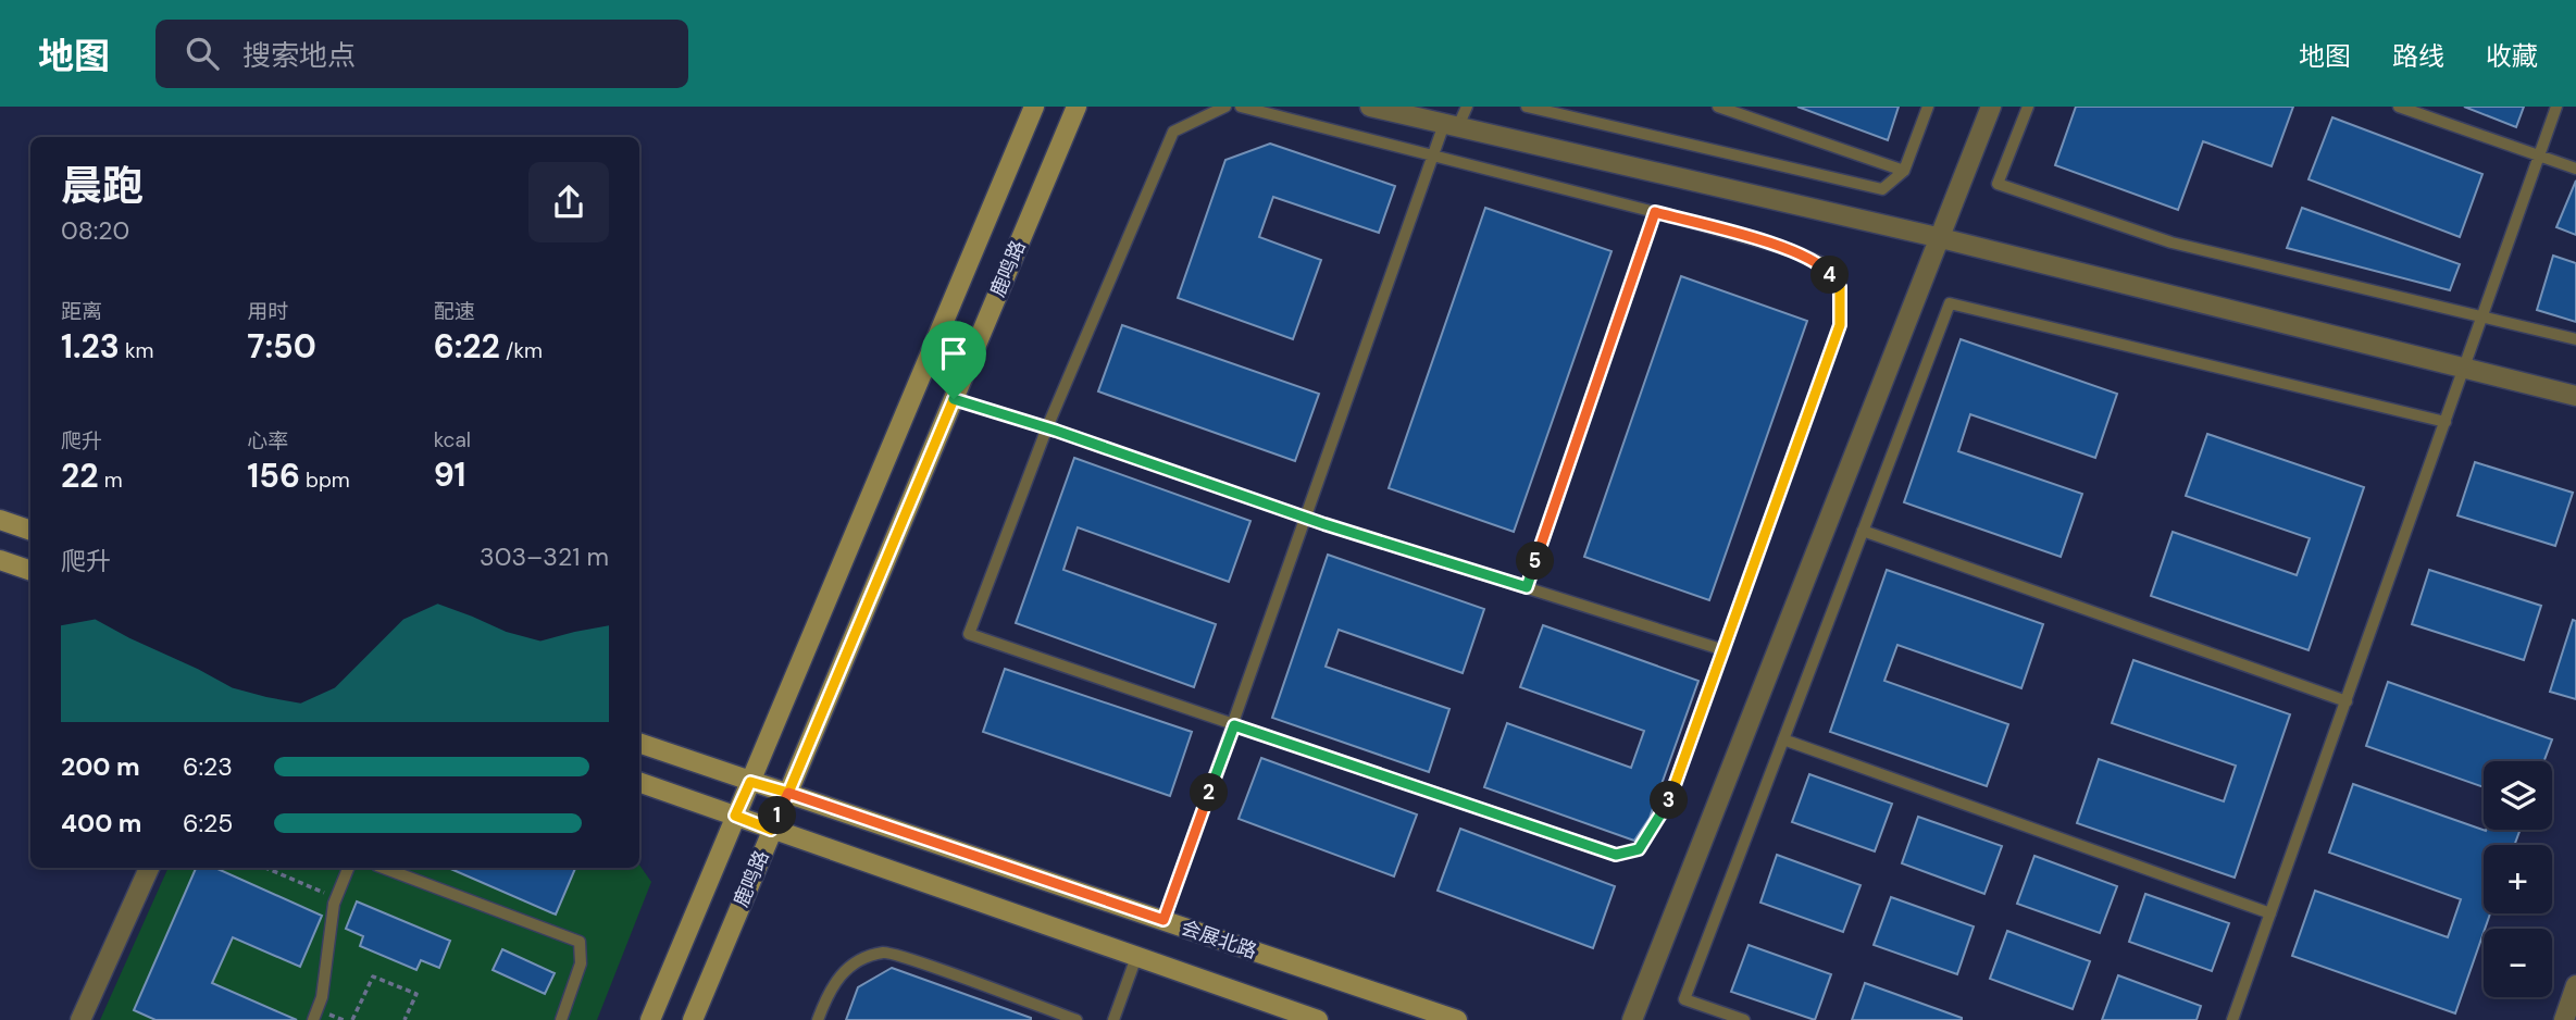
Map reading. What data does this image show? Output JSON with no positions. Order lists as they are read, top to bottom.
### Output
{
  "streets": {
    "main road": ["鹿鸣路", "会展北路"]
  },
  "crossings": [
    ["鹿鸣路", "会展北路"]
  ],
  "page": {
    "header": "地图",
    "search": "搜索地点",
    "nav": ["地图", "路线", "收藏"],
    "heading": ["晨跑", "08:20"],
    "pins": [
      "4",
      "5",
      "2",
      "3",
      "1"
    ],
    "stats": [
      ["距离", "1.23 km"],
      ["用时", "7:50"],
      ["配速", "6:22 /km"],
      ["爬升", "22 m"],
      ["心率", "156 bpm"],
      ["kcal", "91"]
    ],
    "chart": ["爬升", "303–321 m"],
    "list": [
      {
        "name": "200 m",
        "note": "6:23"
      },
      {
        "name": "400 m",
        "note": "6:25"
      }
    ],
    "map_buttons": ["+", "−"]
  }
}
